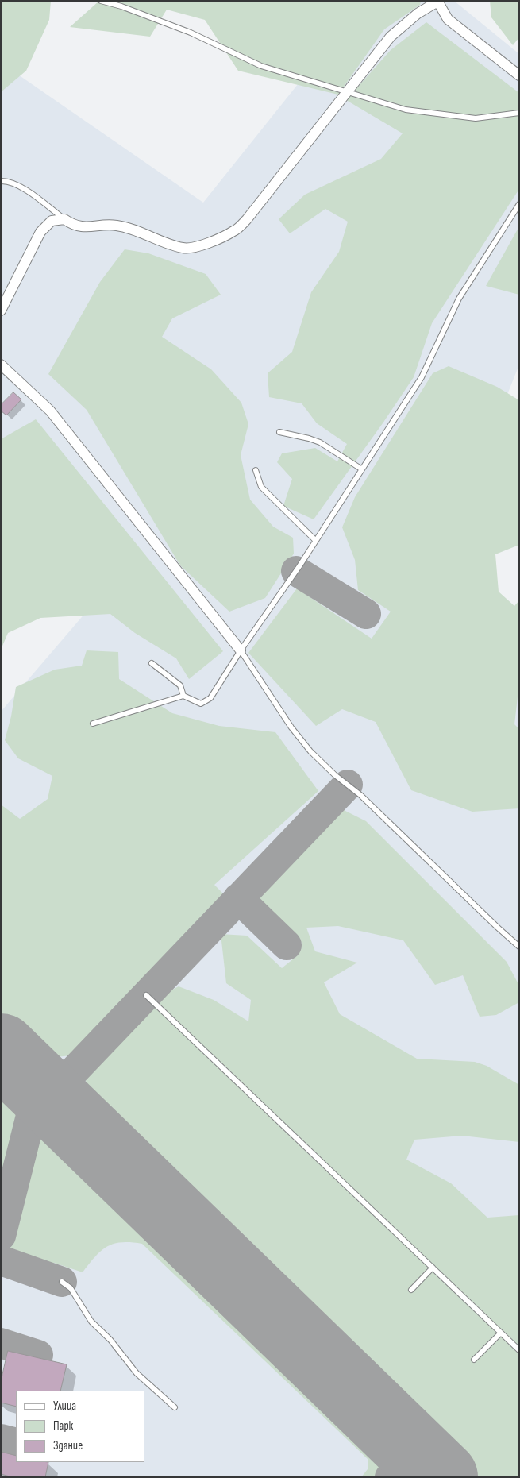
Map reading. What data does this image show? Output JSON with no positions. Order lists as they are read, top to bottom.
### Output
{
  "legend": ["Улица", "Парк", "Здание"]
}
